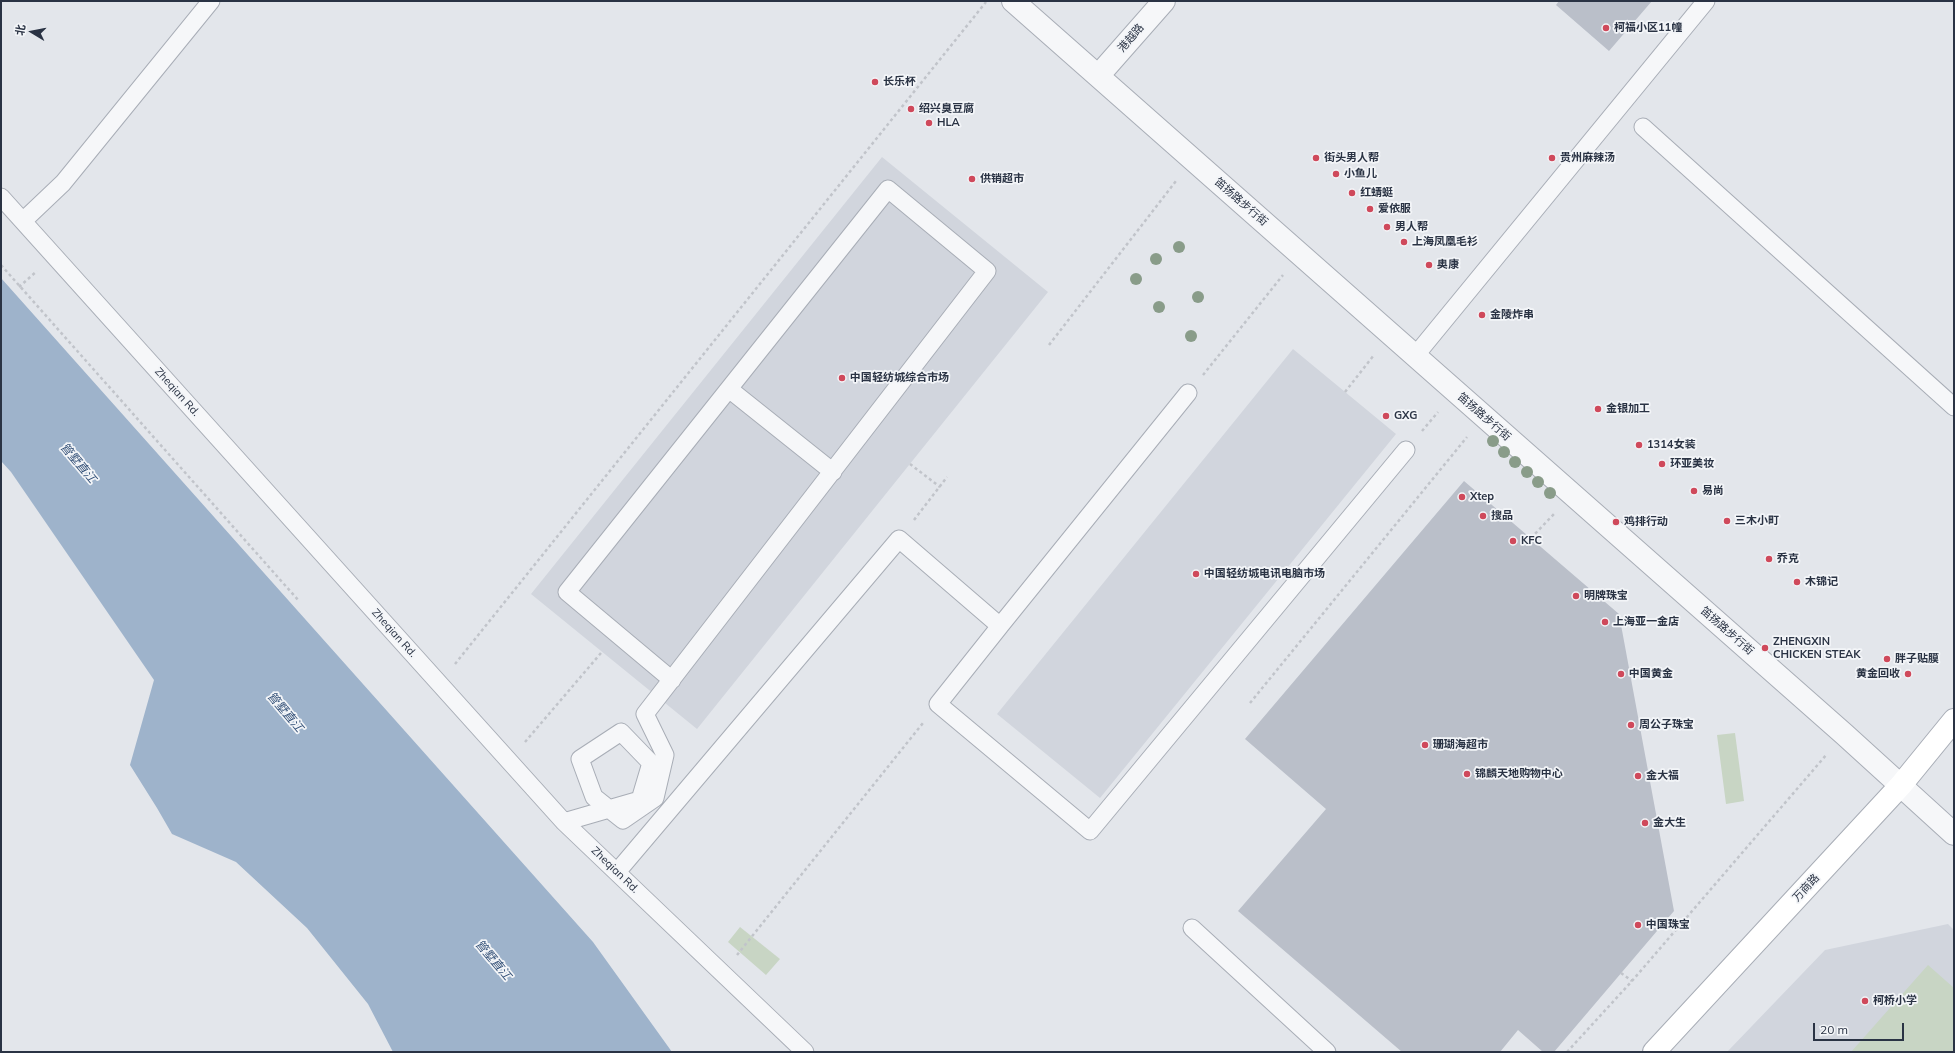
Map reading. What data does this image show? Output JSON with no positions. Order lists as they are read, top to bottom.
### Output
{
  "streets": {
    "street": ["港越路", "笛扬路步行街", "万商路"],
    "lane": ["Zheqian Rd."]
  },
  "crossings": [
    ["港越路", "笛扬路步行街"],
    ["笛扬路步行街", "万商路"]
  ],
  "water": ["管墅直江"],
  "places": [
    "柯福小区11幢",
    "长乐杯",
    "绍兴臭豆腐",
    "HLA",
    "街头男人帮",
    "贵州麻辣汤",
    "小鱼儿",
    "供销超市",
    "红蜻蜓",
    "爱依服",
    "男人帮",
    "上海凤凰毛衫",
    "奥康",
    "金陵炸串",
    "中国轻纺城综合市场",
    "金银加工",
    "GXG",
    "1314女装",
    "环亚美妆",
    "易尚",
    "Xtep",
    "搜品",
    "三木小町",
    "鸡排行动",
    "KFC",
    "乔克",
    "中国轻纺城电讯电脑市场",
    "木锦记",
    "明牌珠宝",
    "上海亚一金店",
    "ZHENGXIN CHICKEN STEAK",
    "胖子贴膜",
    "中国黄金",
    "黄金回收",
    "周公子珠宝",
    "珊瑚海超市",
    "锦麟天地购物中心",
    "金大福",
    "金大生",
    "中国珠宝",
    "柯桥小学"
  ],
  "scale_bar": "20 m",
  "north": "left"
}
